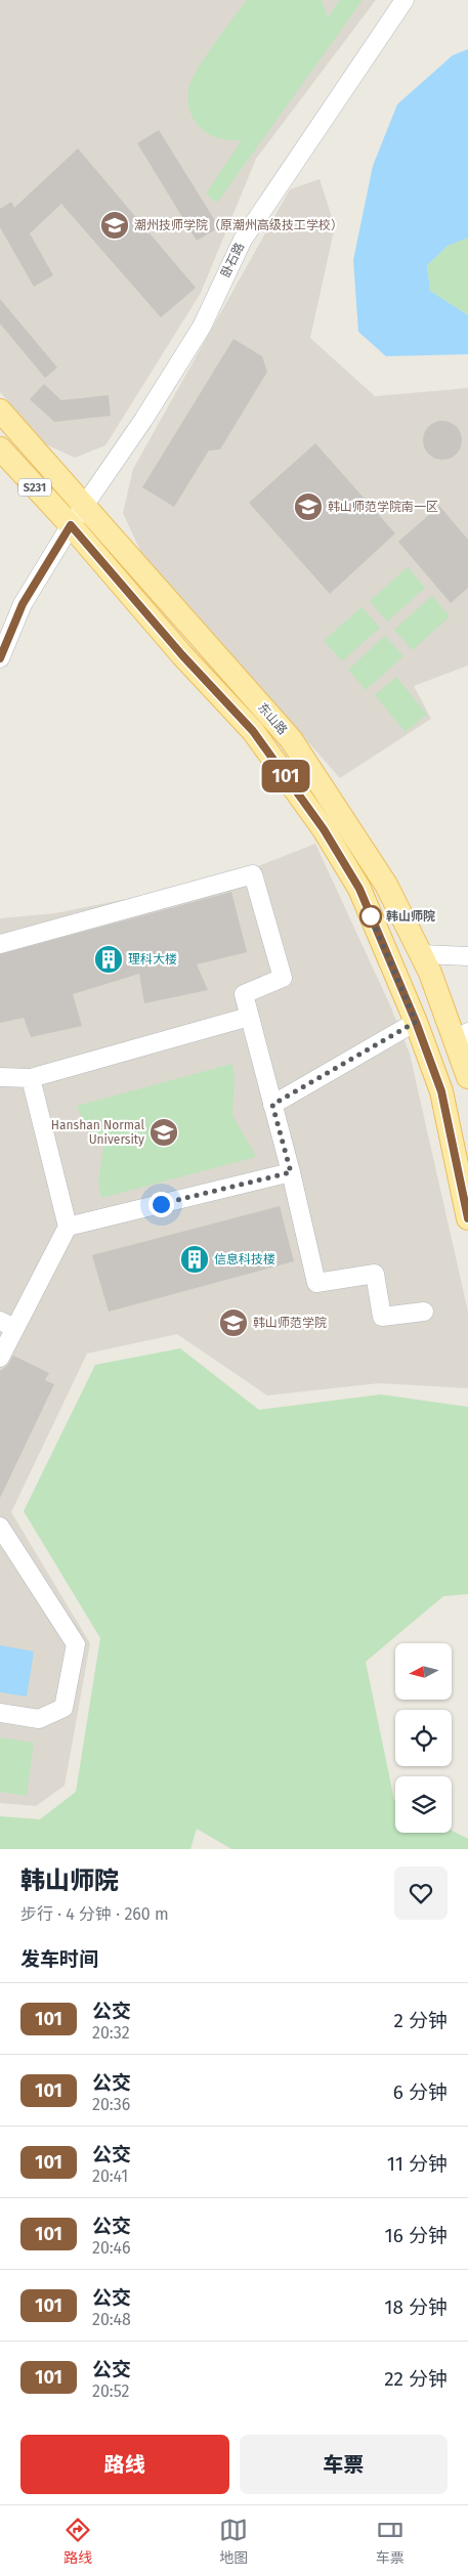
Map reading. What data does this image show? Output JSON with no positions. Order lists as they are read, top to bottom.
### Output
{
  "streets": {
    "main road": ["S231", "东山路"],
    "street": ["卧石路"]
  },
  "crossings": [
    ["卧石路", "东山路"]
  ],
  "places": {
    "school or university": [
      "潮州技师学院（原潮州高级技工学校）",
      "韩山师范学院南一区",
      "Hanshan Normal University",
      "韩山师范学院"
    ],
    "other": ["韩山师院"],
    "building": ["理科大楼", "信息科技楼"]
  },
  "lines": ["bus line 101"],
  "north": "left",
  "page": {
    "on_map": "101",
    "heading": [
      ["韩山师院", "步行 · 4 分钟 · 260 m"],
      "发车时间"
    ],
    "list": [
      {
        "mark": "101",
        "name": "公交",
        "note": "20:32",
        "value": "2 分钟"
      },
      {
        "mark": "101",
        "name": "公交",
        "note": "20:36",
        "value": "6 分钟"
      },
      {
        "mark": "101",
        "name": "公交",
        "note": "20:41",
        "value": "11 分钟"
      },
      {
        "mark": "101",
        "name": "公交",
        "note": "20:46",
        "value": "16 分钟"
      },
      {
        "mark": "101",
        "name": "公交",
        "note": "20:48",
        "value": "18 分钟"
      },
      {
        "mark": "101",
        "name": "公交",
        "note": "20:52",
        "value": "22 分钟"
      }
    ],
    "buttons": ["路线", "车票"],
    "tabs": ["路线", "地图", "车票"]
  }
}
